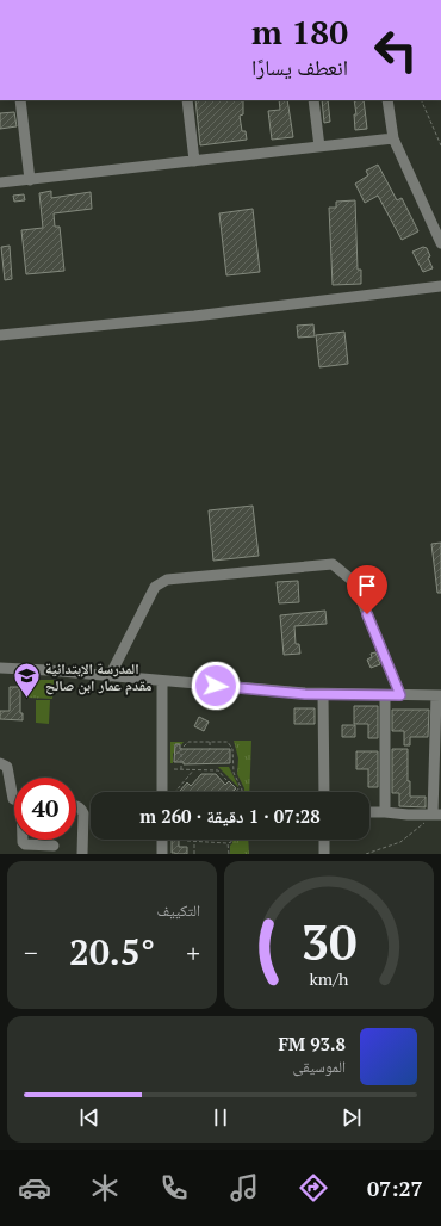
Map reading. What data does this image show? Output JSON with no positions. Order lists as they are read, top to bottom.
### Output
{
  "places": {
    "school or university": ["المدرسة الإبتدائية مقدم عمار ابن صالح"]
  },
  "page": {
    "turn": ["180 m", "انعطف يسارًا"],
    "limit": "40",
    "trip": "07:28 · 1 دقيقة · 260 m",
    "tile": "التكييف",
    "heat": ["−", "20.5°", "+"],
    "song": ["93.8 FM", "الموسيقى"],
    "tabs": "07:27",
    "gauge": ["30", "km/h"]
  }
}
